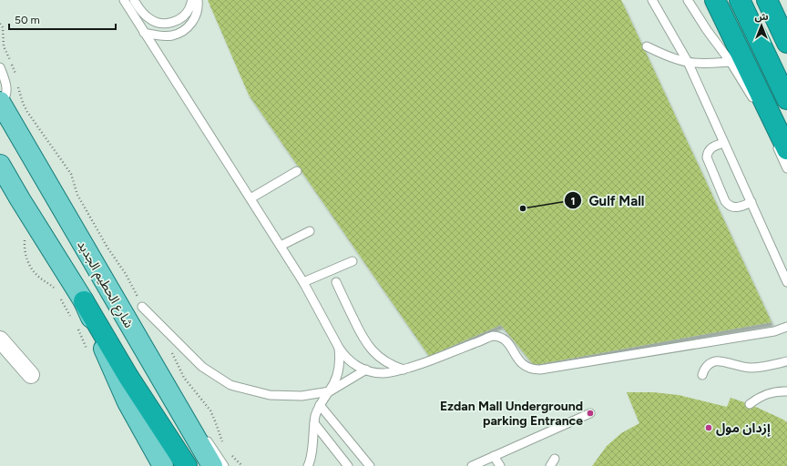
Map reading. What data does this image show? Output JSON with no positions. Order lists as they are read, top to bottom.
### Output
{
  "streets": {
    "main road": ["شارع الحطيم الجديد"]
  },
  "places": ["Gulf Mall", "Ezdan Mall Underground parking Entrance", "إزدان مول"],
  "scale_bar": "50 m",
  "north": "top"
}
